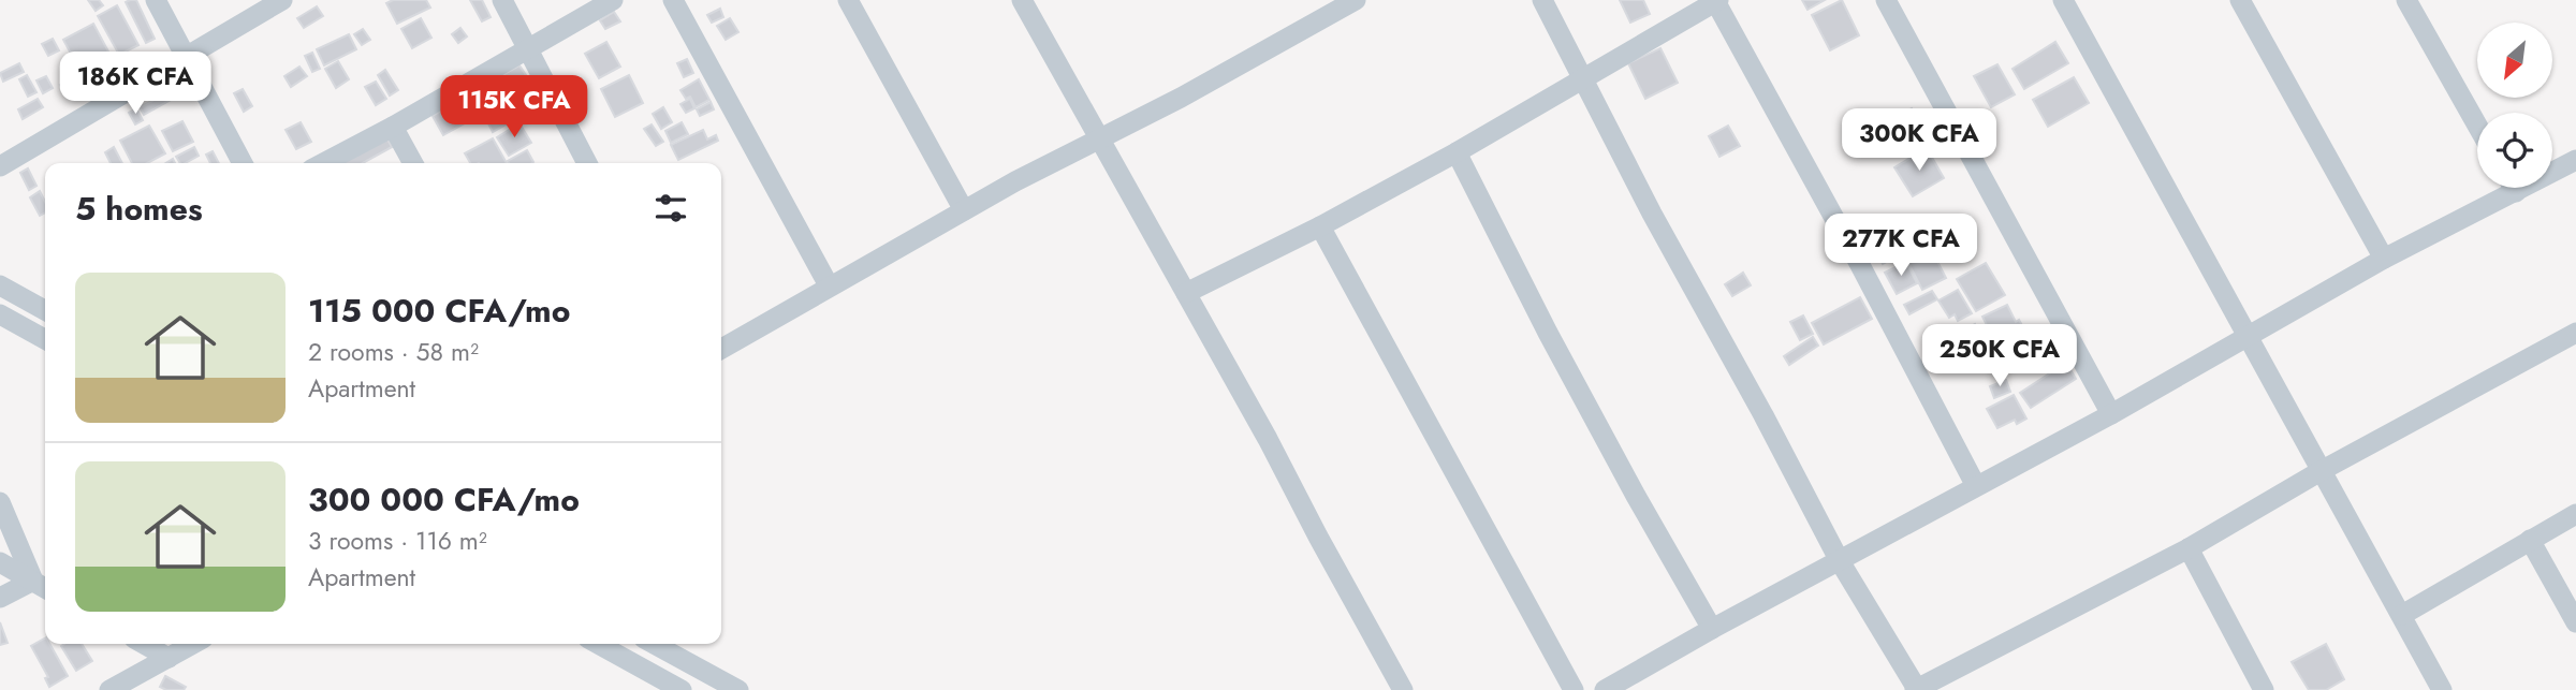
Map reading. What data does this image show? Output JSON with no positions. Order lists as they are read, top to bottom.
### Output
{
  "north": "bottom left",
  "page": {
    "price": [
      "186K CFA",
      "115K CFA",
      "300K CFA",
      "277K CFA",
      "250K CFA"
    ],
    "heading": "5 homes",
    "list": [
      {
        "name": "115 000 CFA/mo",
        "note": "2 rooms · 58 m² · Apartment"
      },
      {
        "name": "300 000 CFA/mo",
        "note": "3 rooms · 116 m² · Apartment"
      }
    ]
  }
}
